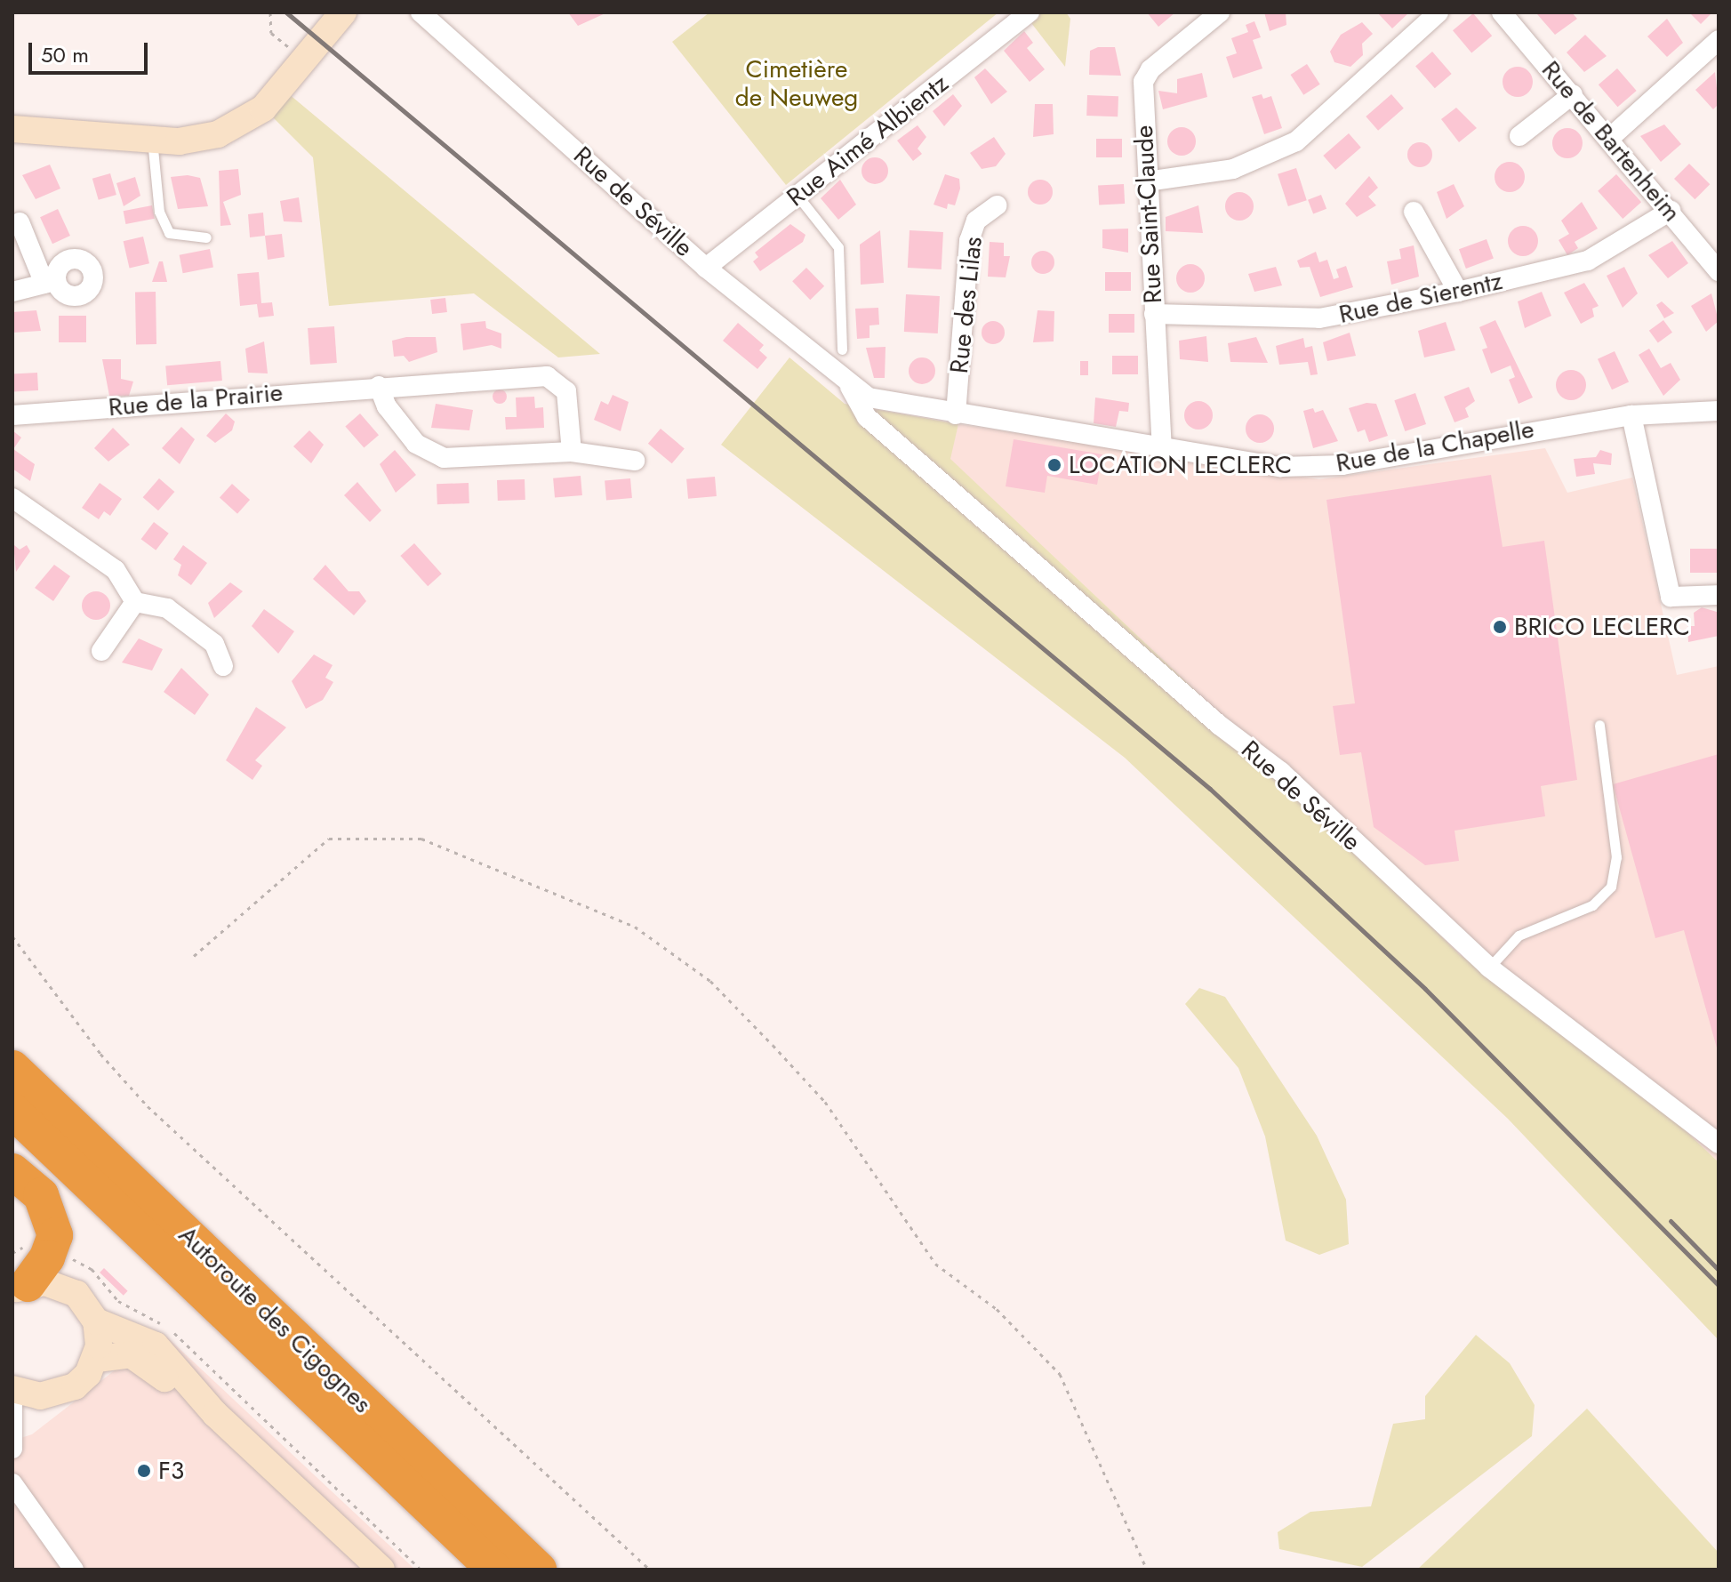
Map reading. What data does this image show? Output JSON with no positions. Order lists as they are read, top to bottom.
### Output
{
  "streets": {
    "highway": ["Autoroute des Cigognes"],
    "street": [
      "Rue Aimé Albientz",
      "Rue de Bartenheim",
      "Rue de Séville",
      "Rue Saint-Claude",
      "Rue de Sierentz",
      "Rue des Lilas",
      "Rue de la Prairie",
      "Rue de la Chapelle"
    ]
  },
  "crossings": [
    ["Rue Aimé Albientz", "Rue de Séville"],
    ["Rue de Bartenheim", "Rue de Sierentz"],
    ["Rue de Séville", "Rue de la Chapelle"],
    ["Rue Saint-Claude", "Rue de Sierentz"],
    ["Rue Saint-Claude", "Rue de la Chapelle"],
    ["Rue des Lilas", "Rue de la Chapelle"]
  ],
  "parks": ["Cimetière de Neuweg"],
  "places": ["LOCATION LECLERC", "BRICO LECLERC", "F3"],
  "scale_bar": "50 m"
}
